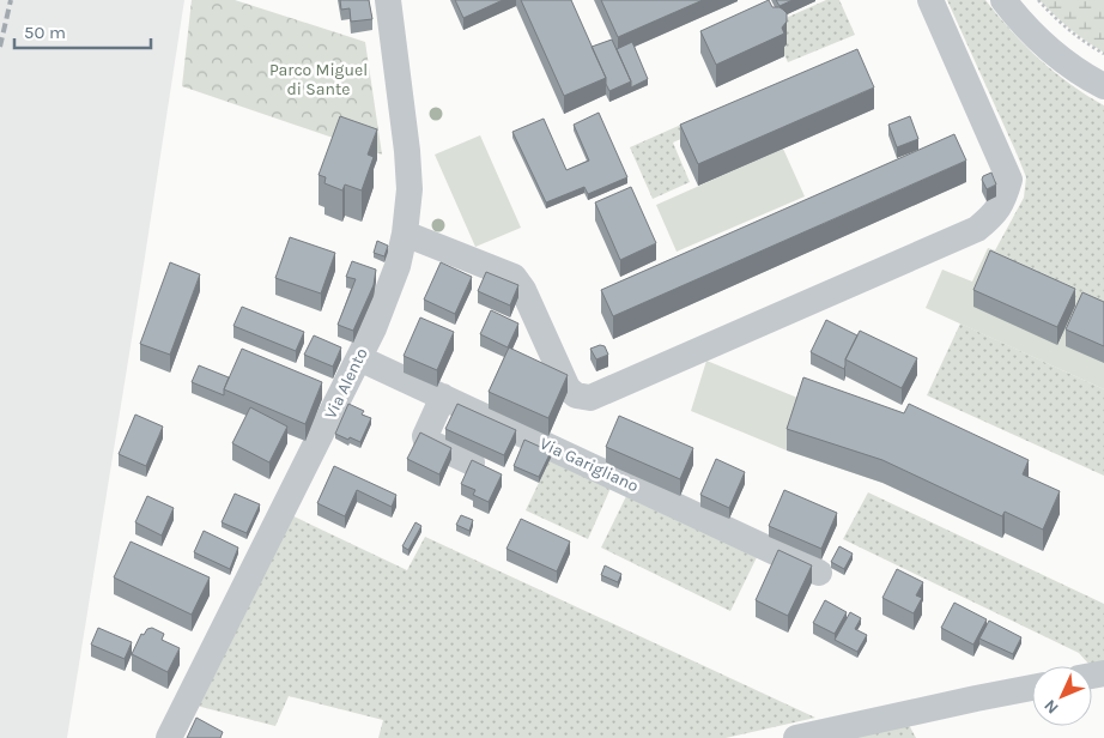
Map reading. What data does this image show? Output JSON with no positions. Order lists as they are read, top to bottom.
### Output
{
  "streets": {
    "street": ["Via Alento", "Via Garigliano"]
  },
  "crossings": [
    ["Via Alento", "Via Garigliano"]
  ],
  "parks": ["Parco Miguel di Sante"],
  "scale_bar": "50 m",
  "north": "bottom left"
}
